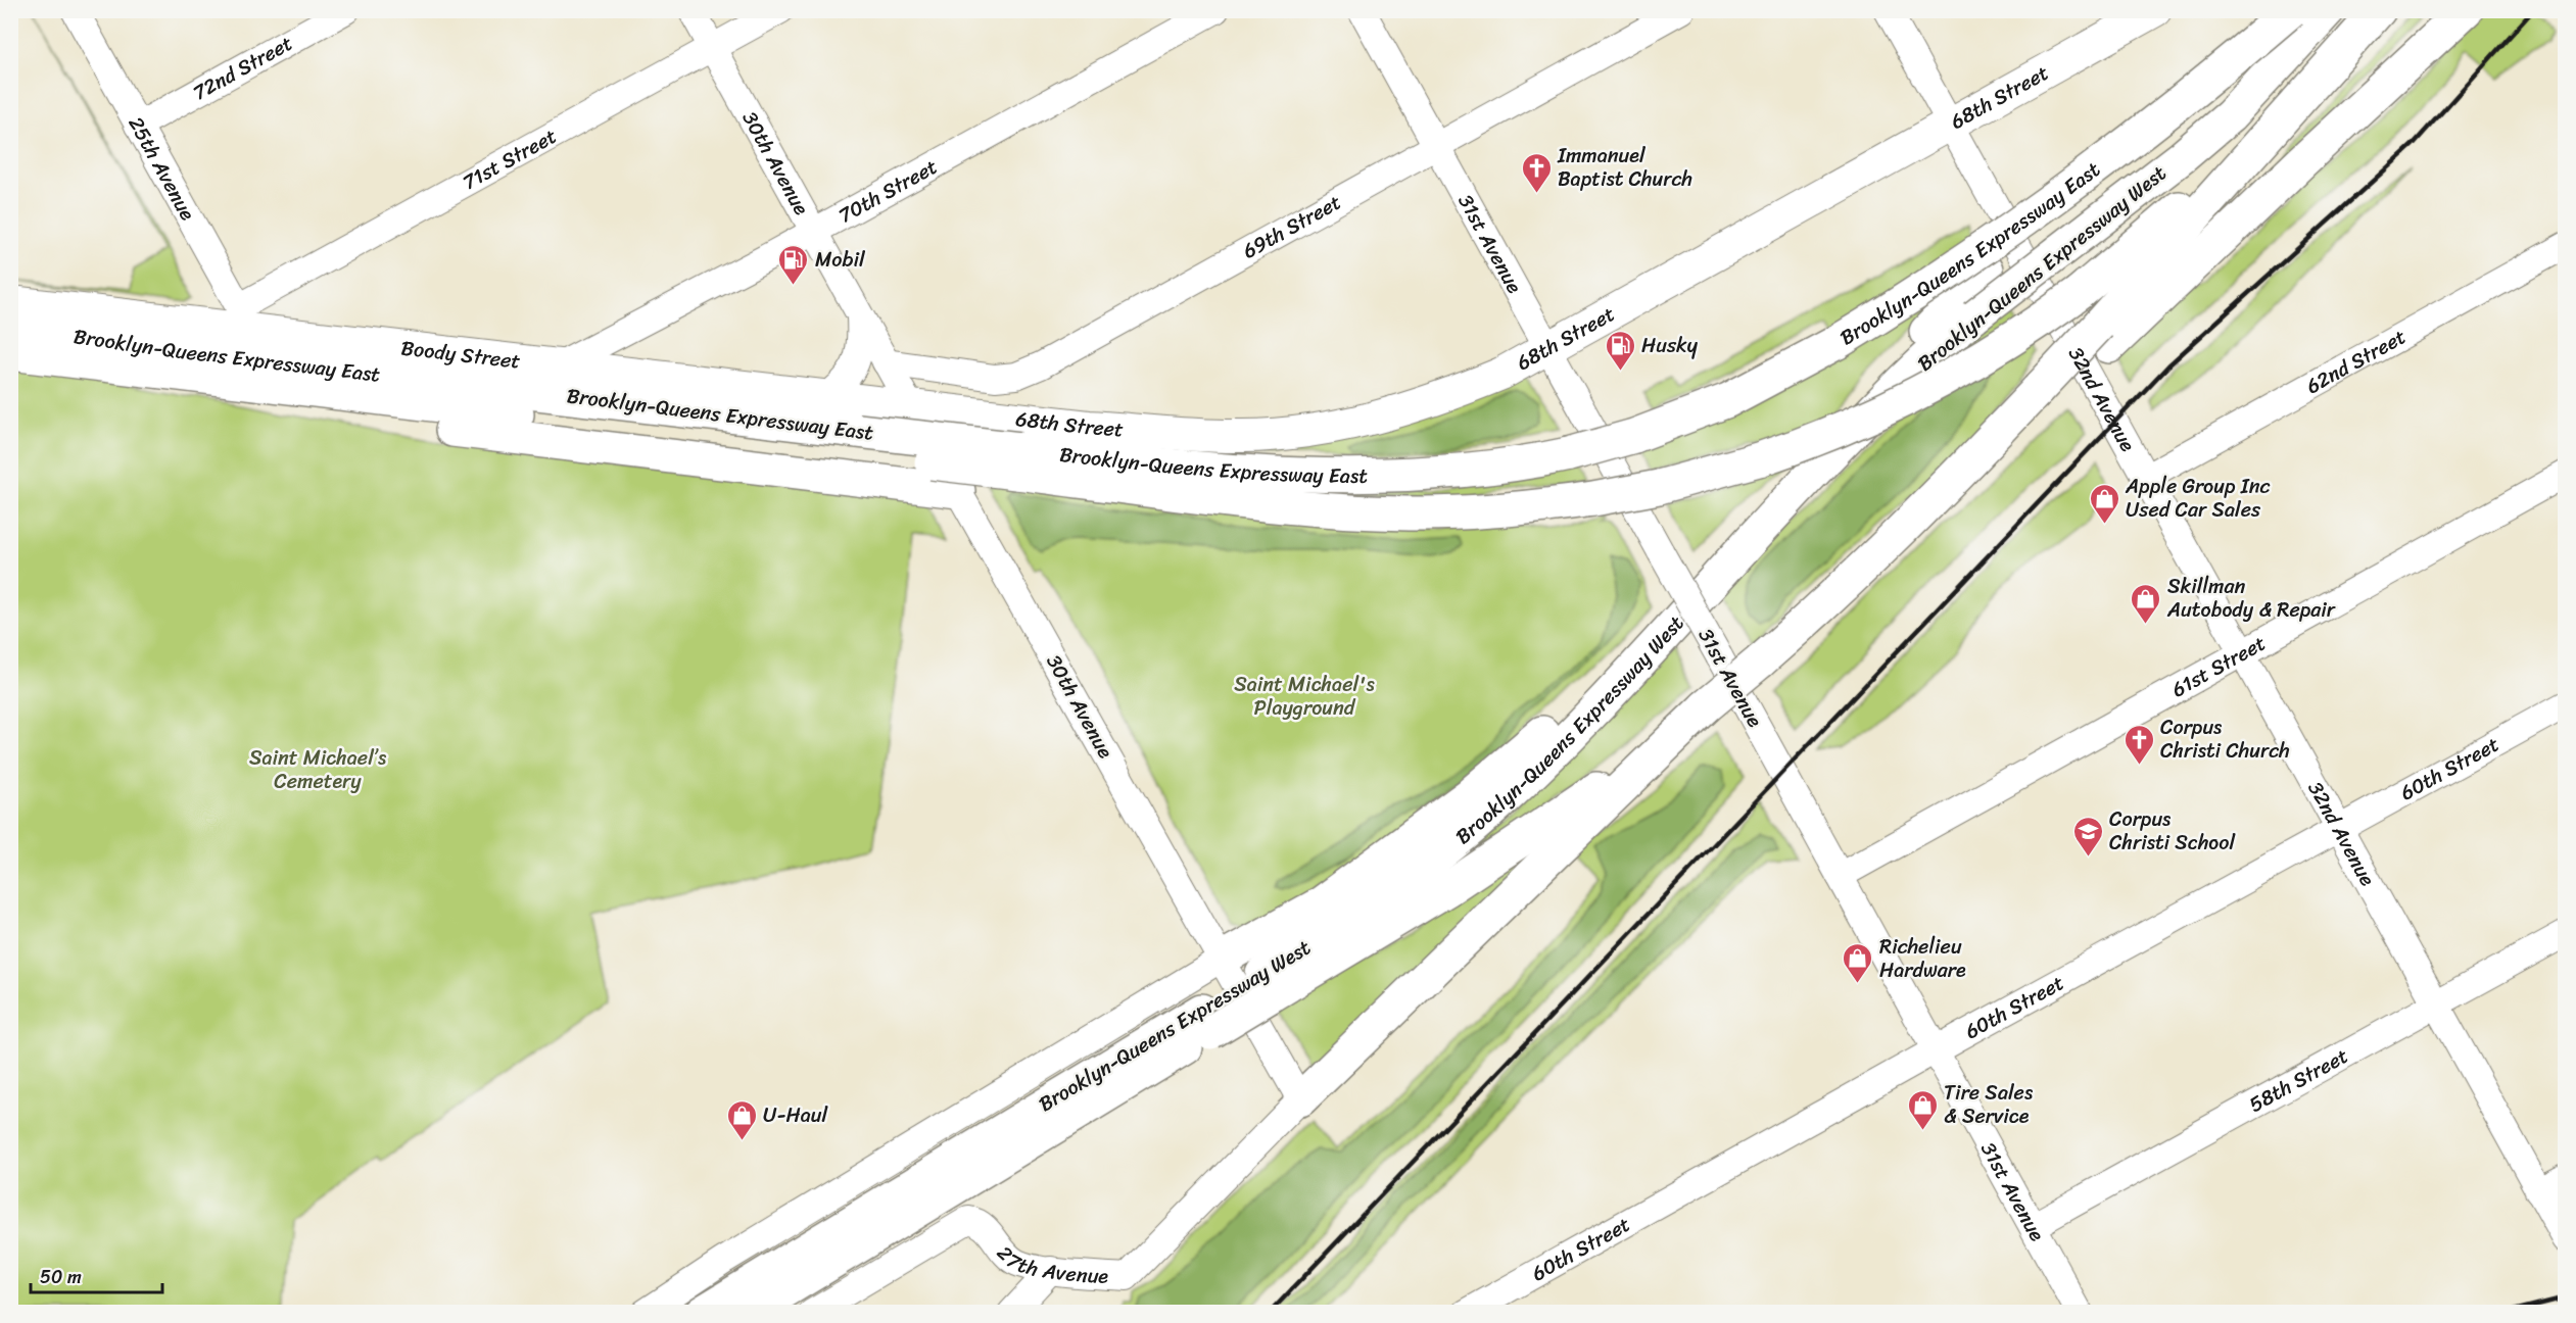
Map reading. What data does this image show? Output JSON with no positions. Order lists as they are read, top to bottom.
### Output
{
  "streets": {
    "highway": ["Brooklyn-Queens Expressway East", "Brooklyn-Queens Expressway West"],
    "main road": ["68th Street", "Boody Street"],
    "street": [
      "72nd Street",
      "71st Street",
      "30th Avenue",
      "25th Avenue",
      "70th Street",
      "69th Street",
      "31st Avenue",
      "62nd Street",
      "32nd Avenue",
      "61st Street",
      "60th Street",
      "58th Street",
      "27th Avenue"
    ]
  },
  "crossings": [
    ["72nd Street", "25th Avenue"],
    ["68th Street", "30th Avenue"],
    ["68th Street", "31st Avenue"],
    ["68th Street", "Boody Street"],
    ["68th Street", "32nd Avenue"],
    ["71st Street", "30th Avenue"],
    ["71st Street", "25th Avenue"],
    ["71st Street", "Boody Street"],
    ["30th Avenue", "70th Street"],
    ["30th Avenue", "69th Street"],
    ["30th Avenue", "Brooklyn-Queens Expressway West"],
    ["30th Avenue", "Boody Street"],
    ["30th Avenue", "27th Avenue"],
    ["25th Avenue", "Boody Street"],
    ["70th Street", "Boody Street"],
    ["69th Street", "31st Avenue"],
    ["31st Avenue", "61st Street"],
    ["31st Avenue", "60th Street"],
    ["31st Avenue", "58th Street"],
    ["Brooklyn-Queens Expressway East", "Brooklyn-Queens Expressway West"],
    ["62nd Street", "32nd Avenue"],
    ["32nd Avenue", "61st Street"],
    ["32nd Avenue", "60th Street"],
    ["32nd Avenue", "58th Street"]
  ],
  "parks": ["Saint Michael's Playground", "Saint Michael’s Cemetery"],
  "places": {
    "church": ["Immanuel Baptist Church", "Corpus Christi Church"],
    "fuel station": ["Mobil", "Husky"],
    "shop": [
      "Apple Group Inc Used Car Sales",
      "Skillman Autobody & Repair",
      "Richelieu Hardware",
      "Tire Sales & Service",
      "U-Haul"
    ],
    "school or university": ["Corpus Christi School"]
  },
  "scale_bar": "50 m"
}
